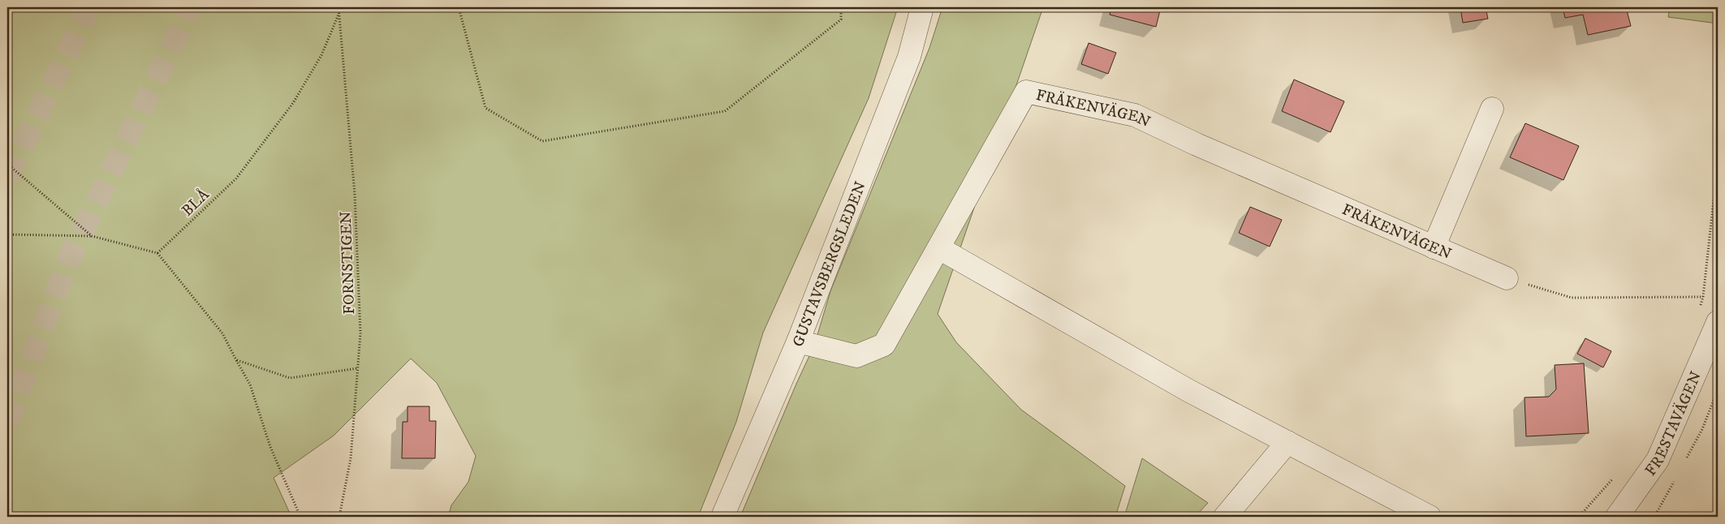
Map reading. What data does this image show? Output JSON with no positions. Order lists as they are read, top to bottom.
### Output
{
  "streets": {
    "street": ["FRÄKENVÄGEN", "GUSTAVSBERGSLEDEN", "FRESTAVÄGEN"],
    "path": ["BLÅ", "FORNSTIGEN"]
  },
  "crossings": [
    ["FRÄKENVÄGEN", "GUSTAVSBERGSLEDEN"],
    ["BLÅ", "FORNSTIGEN"]
  ]
}
